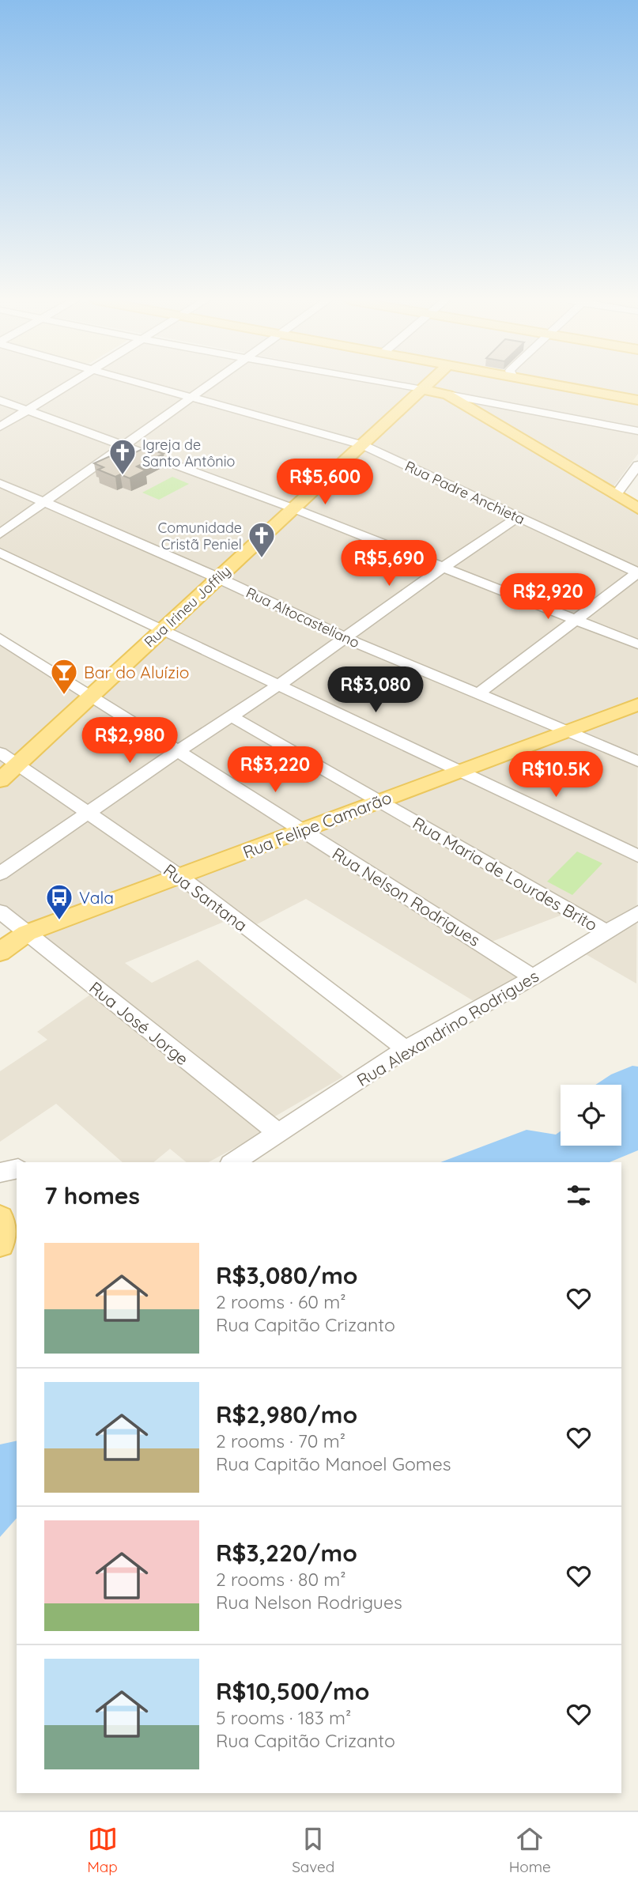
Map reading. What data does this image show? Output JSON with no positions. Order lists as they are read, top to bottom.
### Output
{
  "streets": {
    "main road": ["Rua Irineu Joffily", "Rua Felipe Camarão"],
    "street": [
      "Rua Padre Anchieta",
      "Rua Altocasteliano",
      "Rua Maria de Lourdes Brito",
      "Rua Nelson Rodrigues",
      "Rua Santana",
      "Rua José Jorge",
      "Rua Alexandrino Rodrigues"
    ]
  },
  "crossings": [
    ["Rua Padre Anchieta", "Rua Irineu Joffily"],
    ["Rua Irineu Joffily", "Rua Altocasteliano"],
    ["Rua Irineu Joffily", "Rua Nelson Rodrigues"],
    ["Rua Irineu Joffily", "Rua Santana"],
    ["Rua Altocasteliano", "Rua Felipe Camarão"],
    ["Rua Felipe Camarão", "Rua Maria de Lourdes Brito"],
    ["Rua Felipe Camarão", "Rua Nelson Rodrigues"],
    ["Rua Felipe Camarão", "Rua Santana"],
    ["Rua Felipe Camarão", "Rua José Jorge"],
    ["Rua Maria de Lourdes Brito", "Rua Alexandrino Rodrigues"],
    ["Rua Nelson Rodrigues", "Rua Alexandrino Rodrigues"],
    ["Rua Santana", "Rua Alexandrino Rodrigues"],
    ["Rua José Jorge", "Rua Alexandrino Rodrigues"]
  ],
  "places": {
    "church": ["Igreja de Santo Antônio", "Comunidade Cristã Peniel"],
    "bar": ["Bar do Aluízio"],
    "bus stop": ["Vala"]
  },
  "page": {
    "price": [
      "R$5,600",
      "R$5,690",
      "R$2,920",
      "R$3,080",
      "R$2,980",
      "R$3,220",
      "R$10.5K"
    ],
    "heading": "7 homes",
    "list": [
      {
        "name": "R$3,080/mo",
        "note": "2 rooms · 60 m² · Rua Capitão Crizanto"
      },
      {
        "name": "R$2,980/mo",
        "note": "2 rooms · 70 m² · Rua Capitão Manoel Gomes"
      },
      {
        "name": "R$3,220/mo",
        "note": "2 rooms · 80 m² · Rua Nelson Rodrigues"
      },
      {
        "name": "R$10,500/mo",
        "note": "5 rooms · 183 m² · Rua Capitão Crizanto"
      }
    ],
    "tabs": ["Map", "Saved", "Home"]
  }
}
